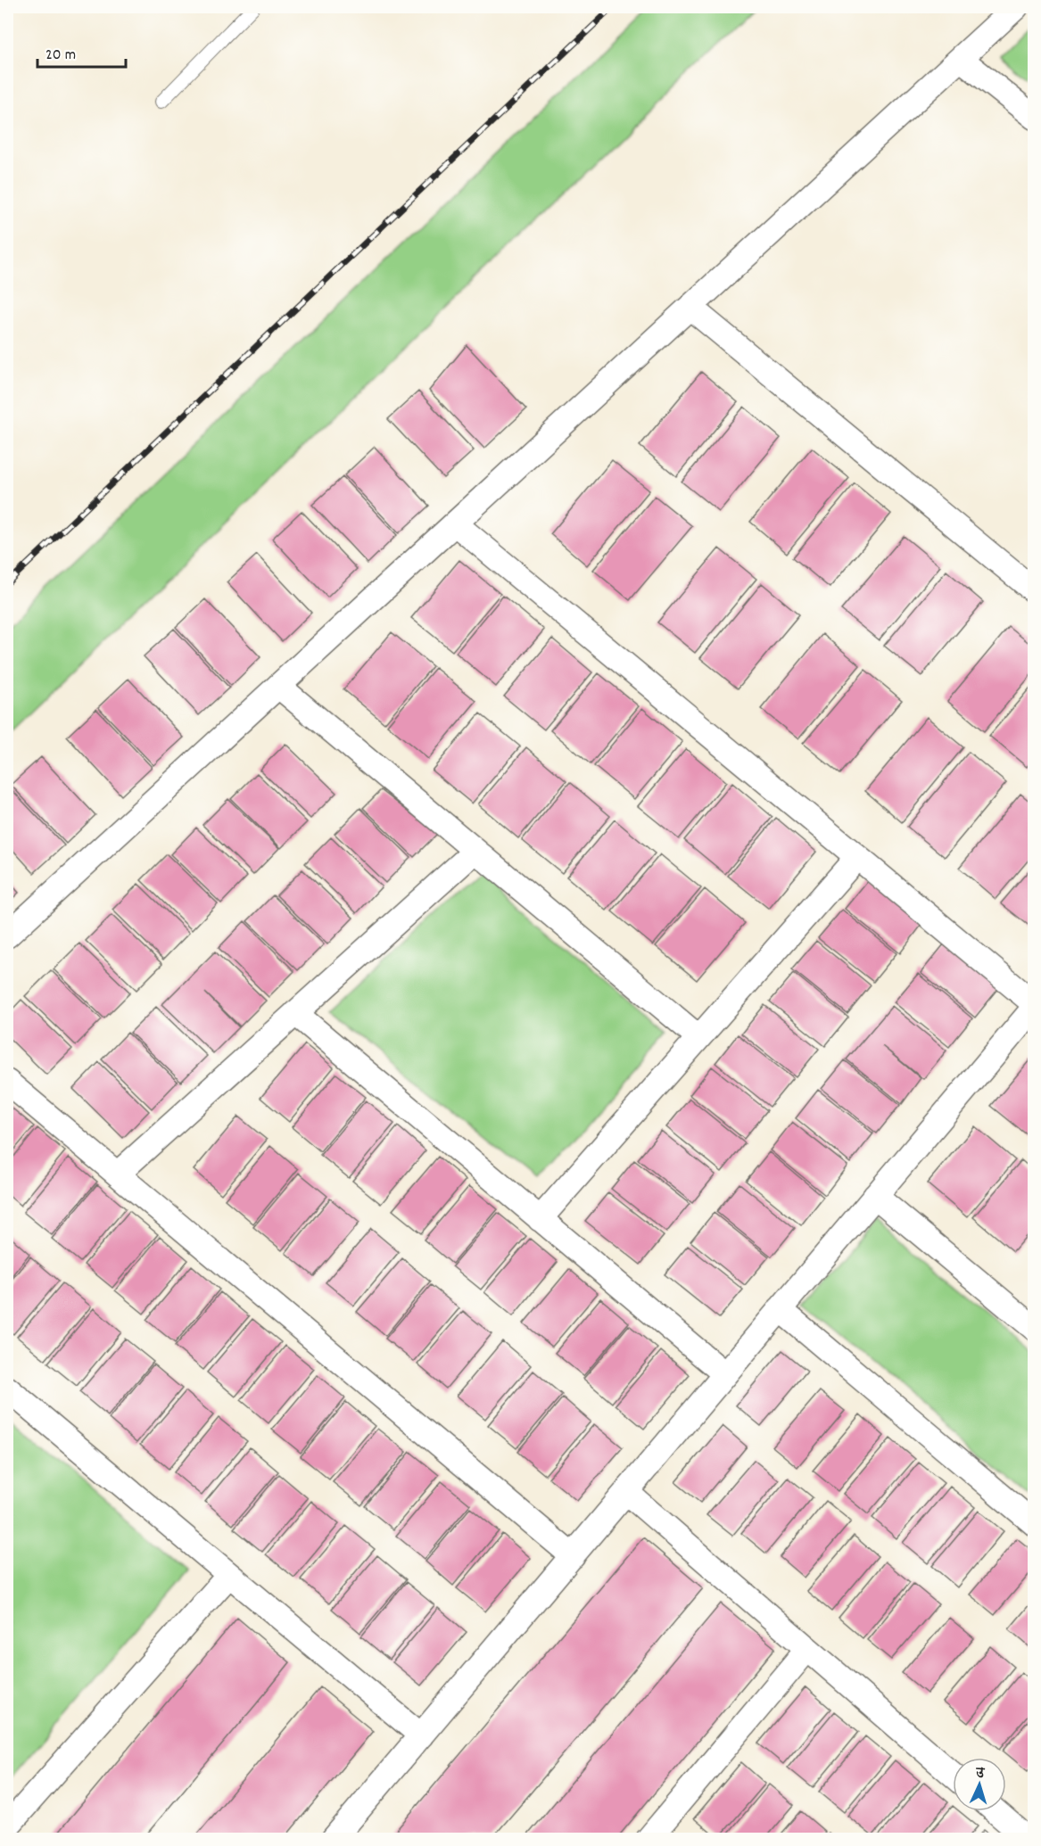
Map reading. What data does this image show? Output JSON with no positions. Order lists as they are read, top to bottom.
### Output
{
  "scale_bar": "20 m",
  "north": "top"
}
